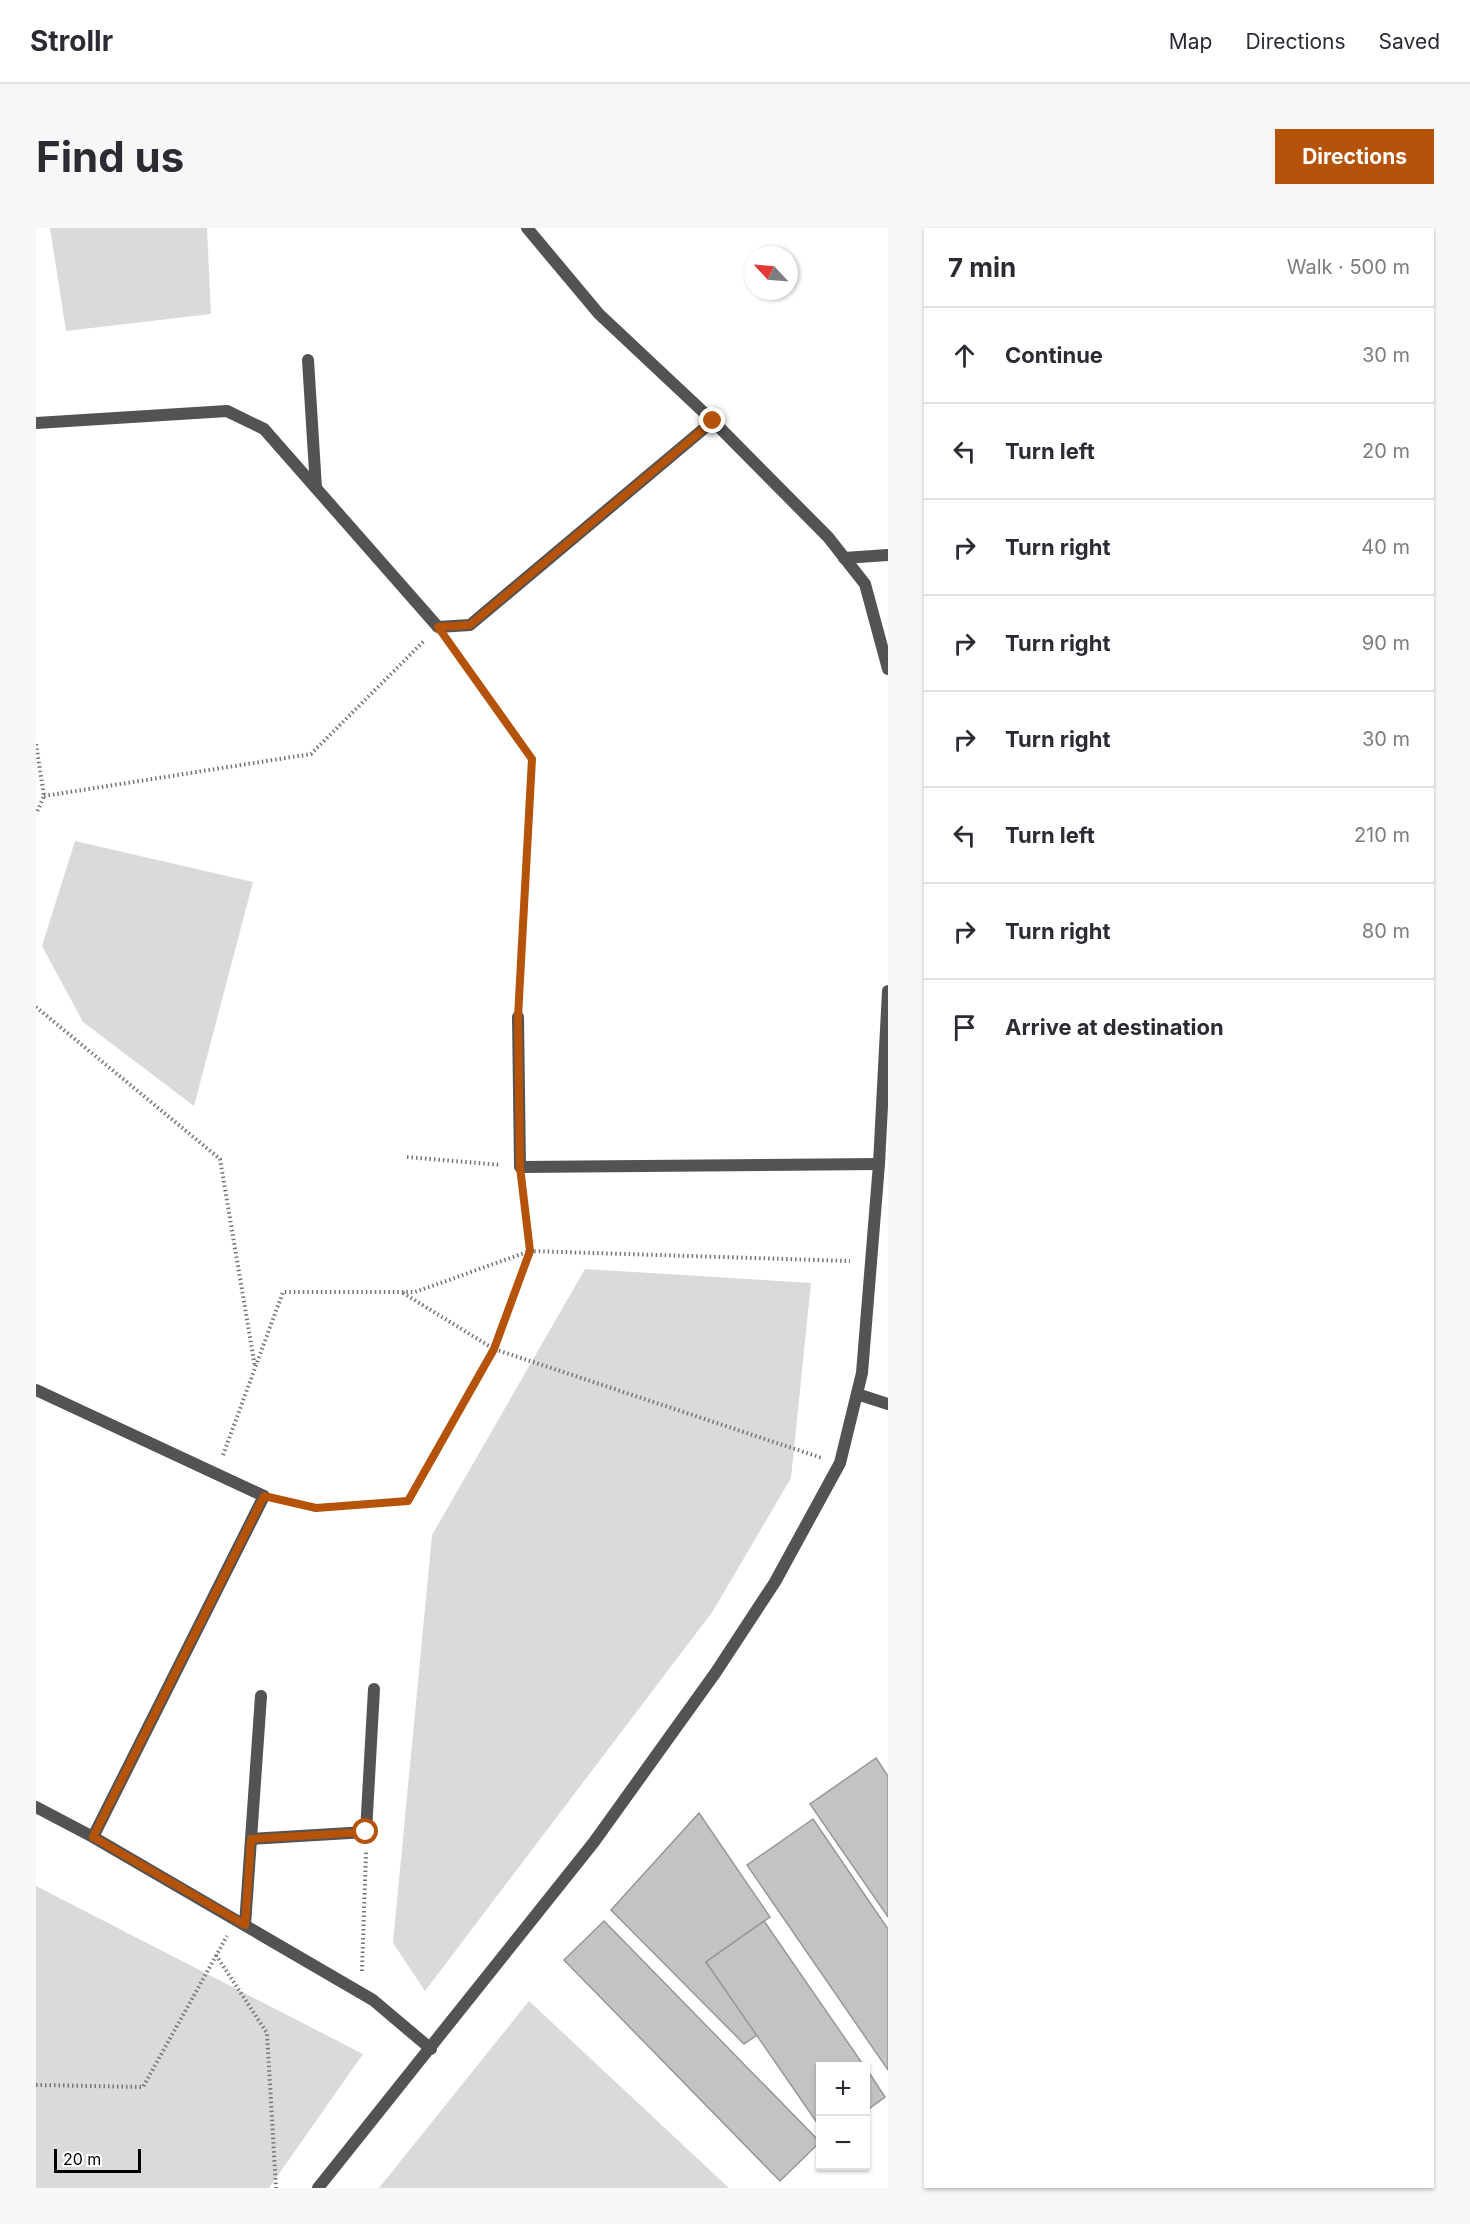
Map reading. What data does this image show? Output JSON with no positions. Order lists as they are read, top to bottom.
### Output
{
  "scale_bar": "20 m",
  "north": "top left",
  "page": {
    "header": "Strollr",
    "nav": ["Map", "Directions", "Saved"],
    "buttons": "Directions",
    "title": "Find us",
    "heading": ["7 min", "Walk · 500 m"],
    "list": [
      ["Continue", "30 m"],
      ["Turn left", "20 m"],
      ["Turn right", "40 m"],
      ["Turn right", "90 m"],
      ["Turn right", "30 m"],
      ["Turn left", "210 m"],
      ["Turn right", "80 m"],
      "Arrive at destination"
    ],
    "map_buttons": ["+", "−"],
    "scale": "20 m"
  }
}
